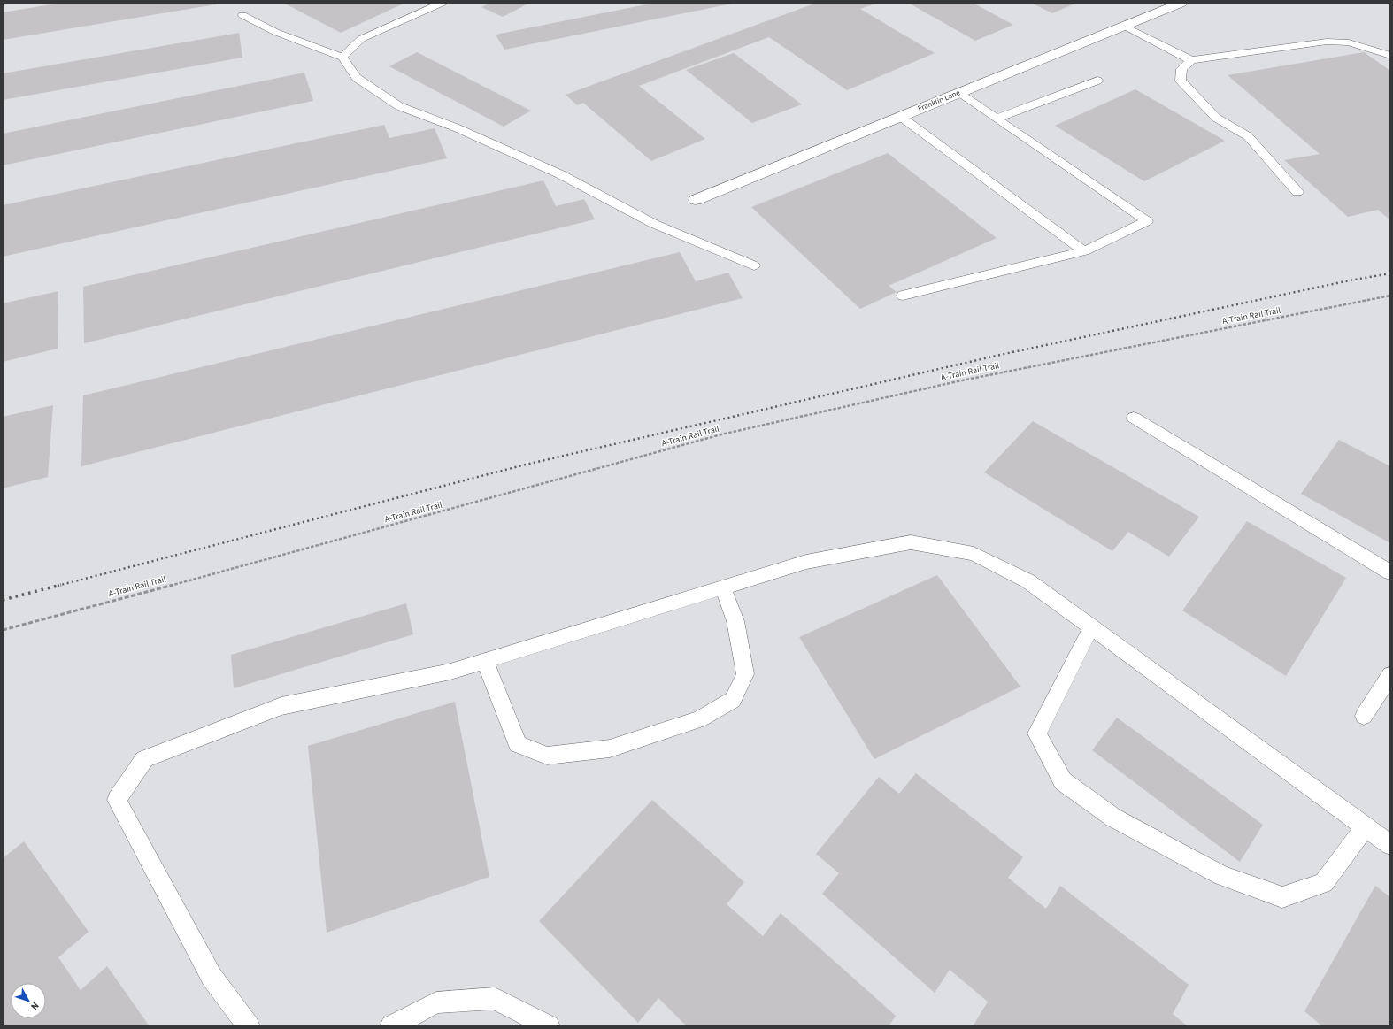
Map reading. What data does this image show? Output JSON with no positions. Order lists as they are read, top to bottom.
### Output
{
  "streets": {
    "street": ["Franklin Lane"],
    "path": ["A-Train Rail Trail"]
  },
  "north": "bottom right"
}
